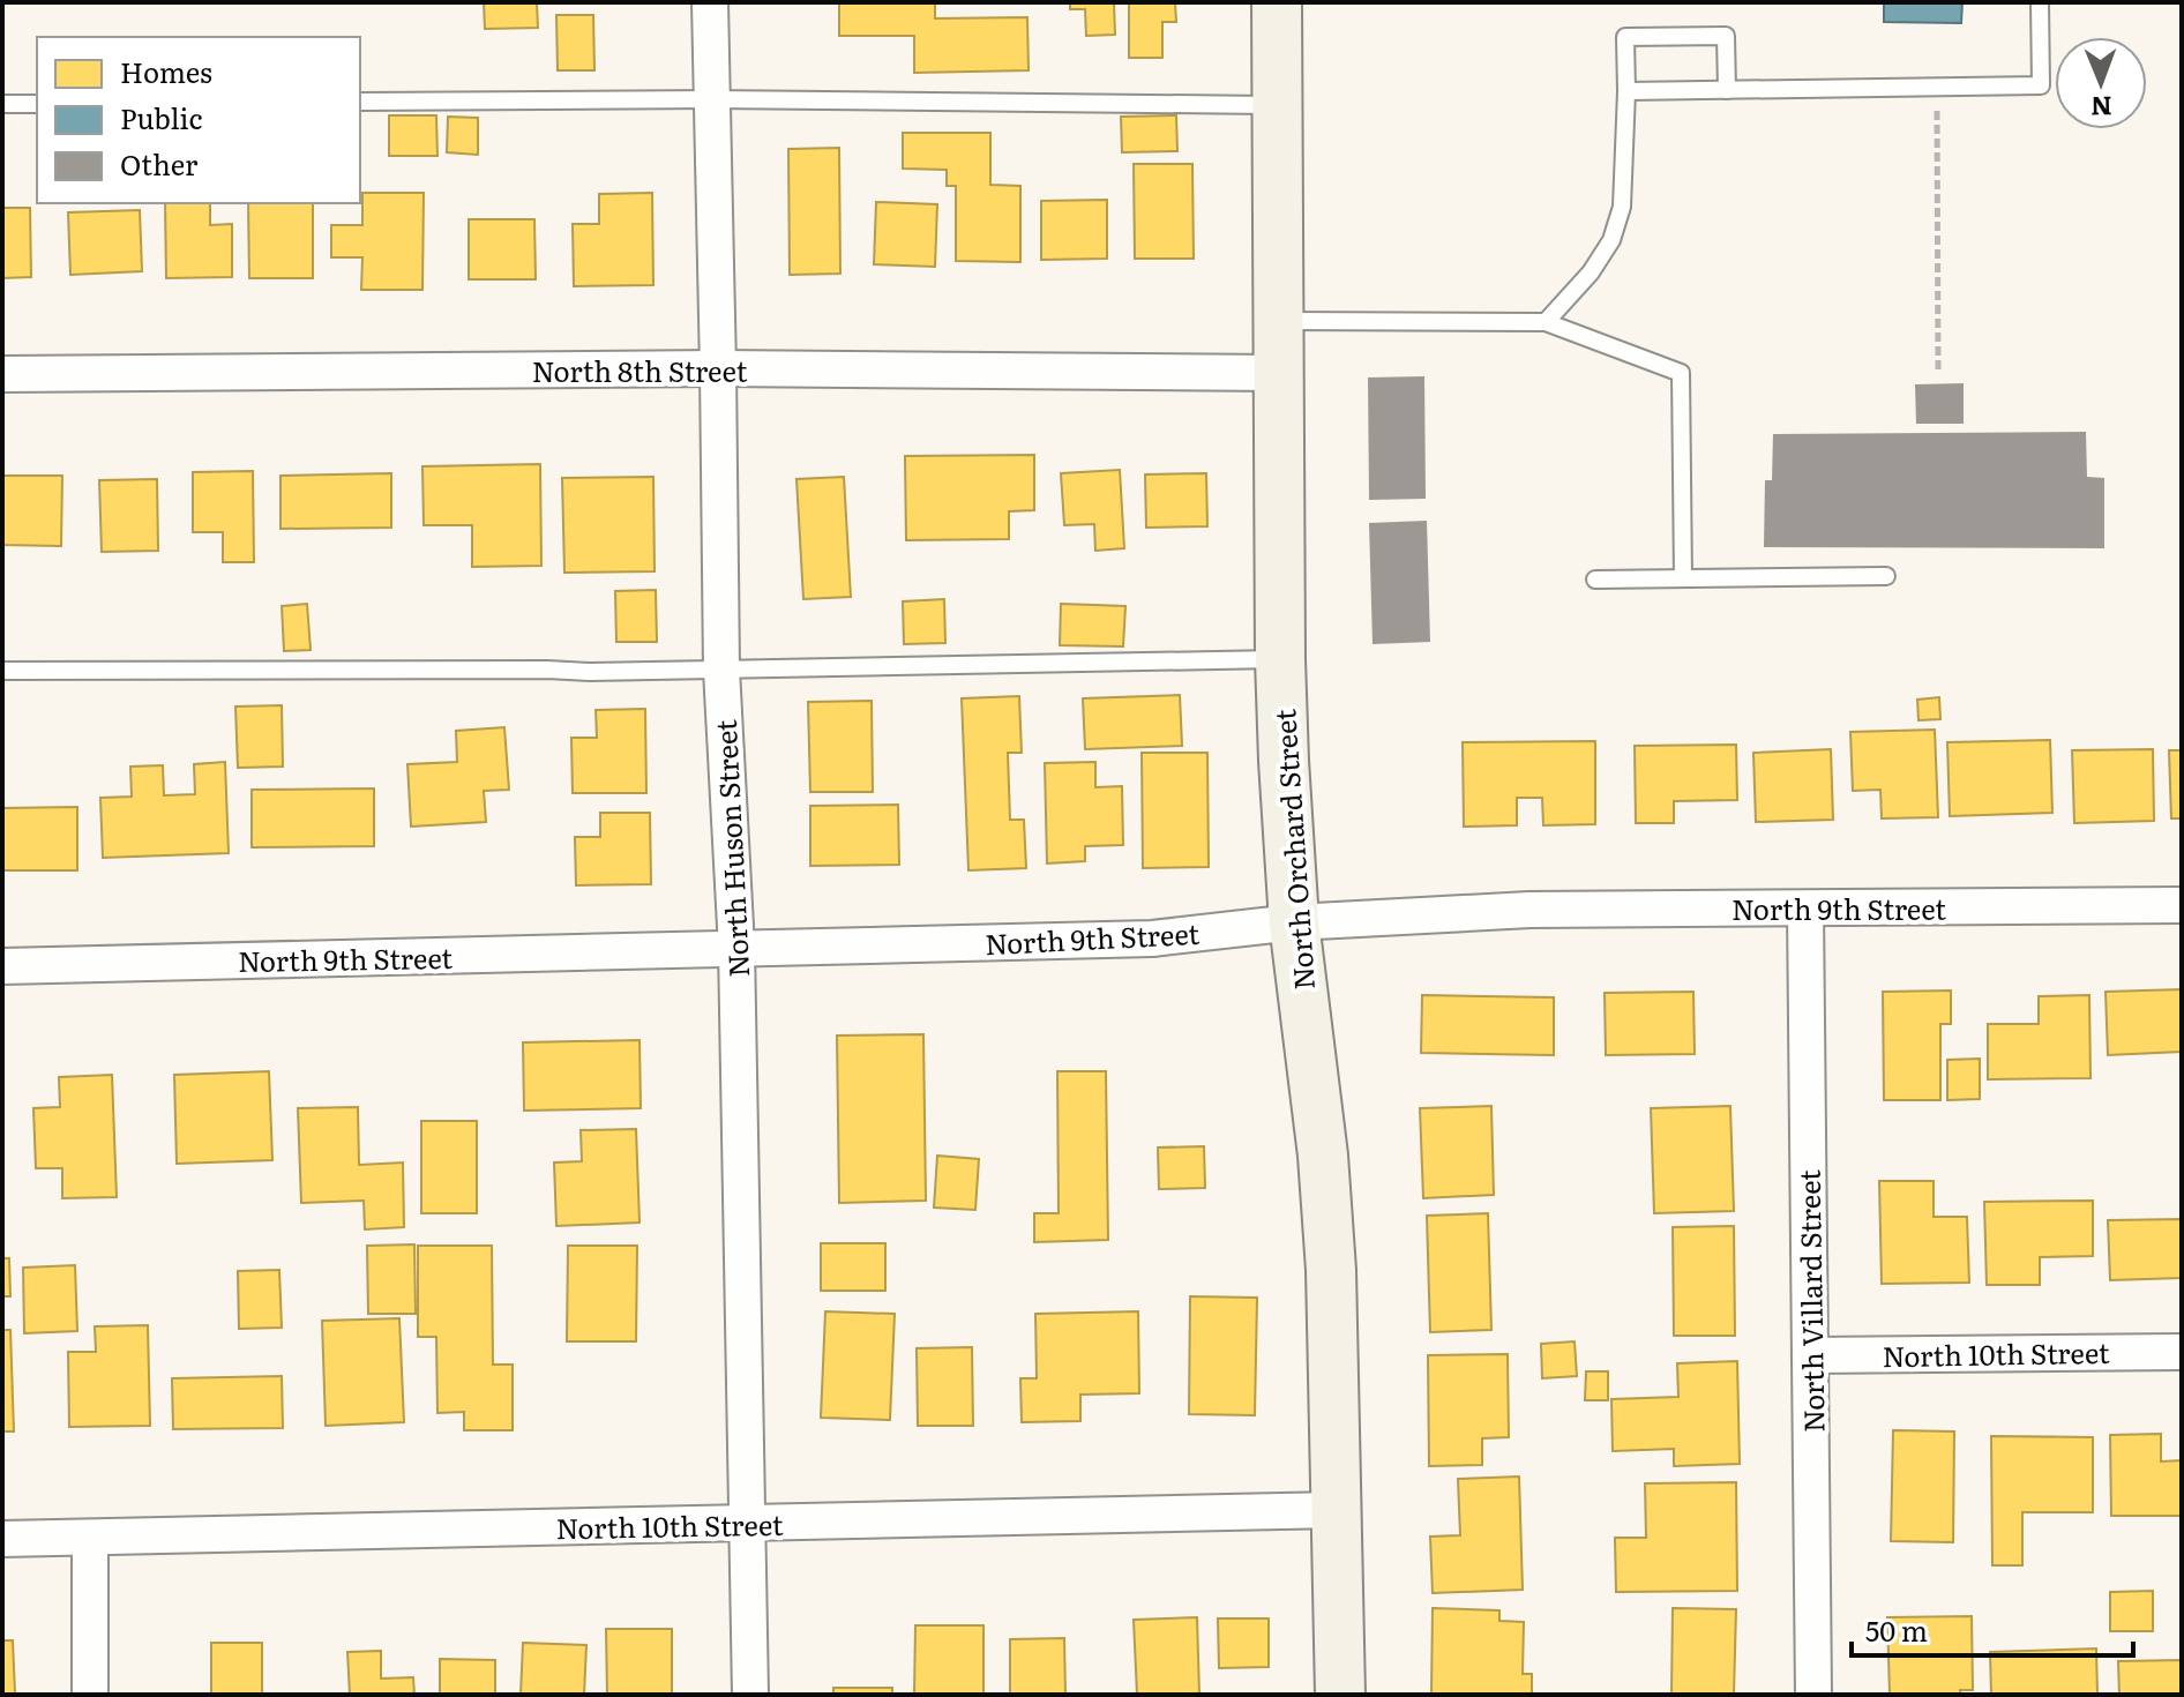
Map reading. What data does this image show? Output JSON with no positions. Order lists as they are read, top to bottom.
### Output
{
  "streets": {
    "street": [
      "North 8th Street",
      "North Huson Street",
      "North Orchard Street",
      "North 9th Street",
      "North Villard Street",
      "North 10th Street"
    ]
  },
  "crossings": [
    ["North 8th Street", "North Huson Street"],
    ["North 8th Street", "North Orchard Street"],
    ["North Huson Street", "North 9th Street"],
    ["North Huson Street", "North 10th Street"],
    ["North Orchard Street", "North 9th Street"],
    ["North Orchard Street", "North 10th Street"],
    ["North 9th Street", "North Villard Street"],
    ["North Villard Street", "North 10th Street"]
  ],
  "legend": ["Homes", "Public", "Other"],
  "scale_bar": "50 m",
  "north": "bottom"
}
